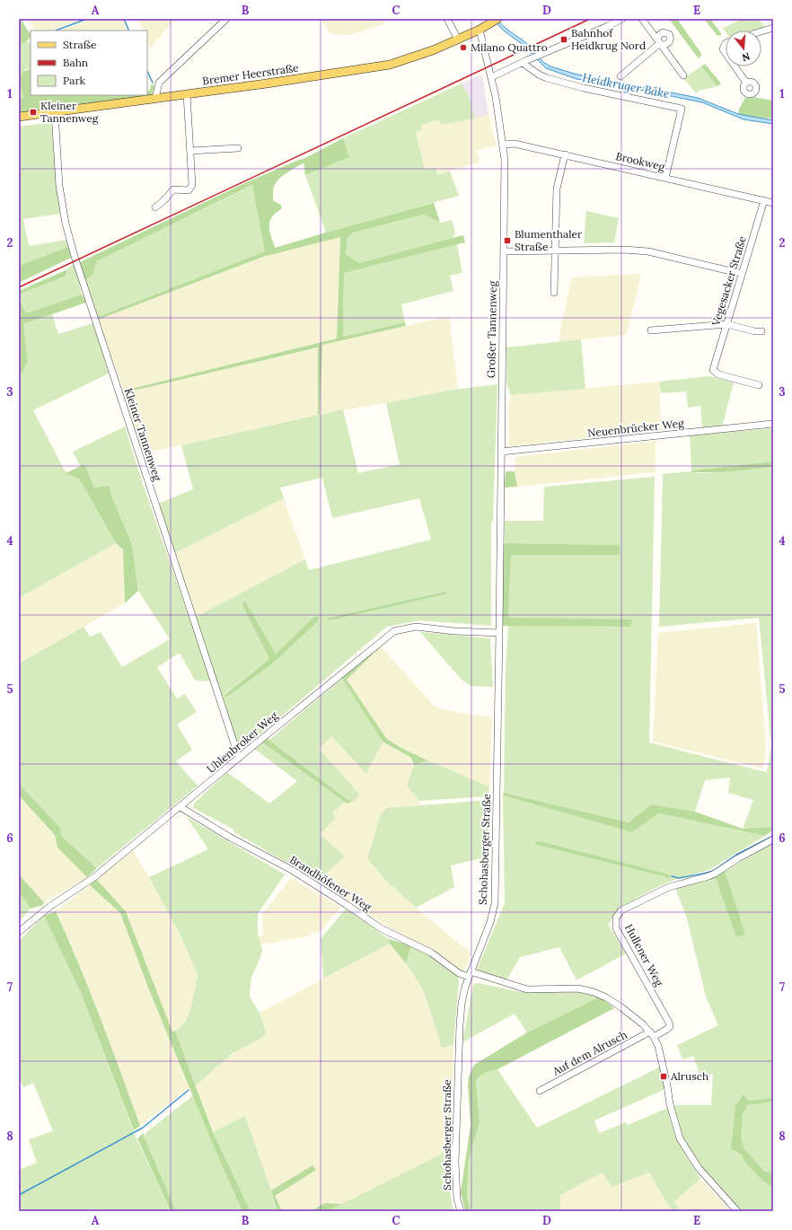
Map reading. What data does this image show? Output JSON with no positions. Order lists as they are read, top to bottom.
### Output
{
  "streets": {
    "main road": ["Bremer Heerstraße"],
    "street": [
      "Brookweg",
      "Vegesacker Straße",
      "Großer Tannenweg",
      "Neuenbrücker Weg",
      "Kleiner Tannenweg",
      "Uhlenbroker Weg",
      "Schohasberger Straße",
      "Brandhöfener Weg",
      "Hullener Weg",
      "Auf dem Alrusch"
    ]
  },
  "crossings": [
    ["Bremer Heerstraße", "Großer Tannenweg"],
    ["Bremer Heerstraße", "Kleiner Tannenweg"],
    ["Brookweg", "Vegesacker Straße"],
    ["Brookweg", "Großer Tannenweg"],
    ["Großer Tannenweg", "Neuenbrücker Weg"],
    ["Großer Tannenweg", "Uhlenbroker Weg"],
    ["Großer Tannenweg", "Schohasberger Straße"],
    ["Kleiner Tannenweg", "Uhlenbroker Weg"],
    ["Uhlenbroker Weg", "Schohasberger Straße"],
    ["Uhlenbroker Weg", "Brandhöfener Weg"],
    ["Schohasberger Straße", "Brandhöfener Weg"],
    ["Brandhöfener Weg", "Hullener Weg"],
    ["Brandhöfener Weg", "Auf dem Alrusch"],
    ["Hullener Weg", "Auf dem Alrusch"]
  ],
  "water": ["Heidkruger Bäke"],
  "places": {
    "transit": [
      "Bahnhof Heidkrug Nord",
      "Kleiner Tannenweg",
      "Blumenthaler Straße",
      "Alrusch"
    ],
    "other": ["Milano Quattro"]
  },
  "legend": ["Straße", "Bahn", "Park"],
  "north": "bottom",
  "grid": {
    "columns": [
      "A",
      "B",
      "C",
      "D",
      "E"
    ],
    "rows": [
      "1",
      "2",
      "3",
      "4",
      "5",
      "6",
      "7",
      "8"
    ]
  }
}
